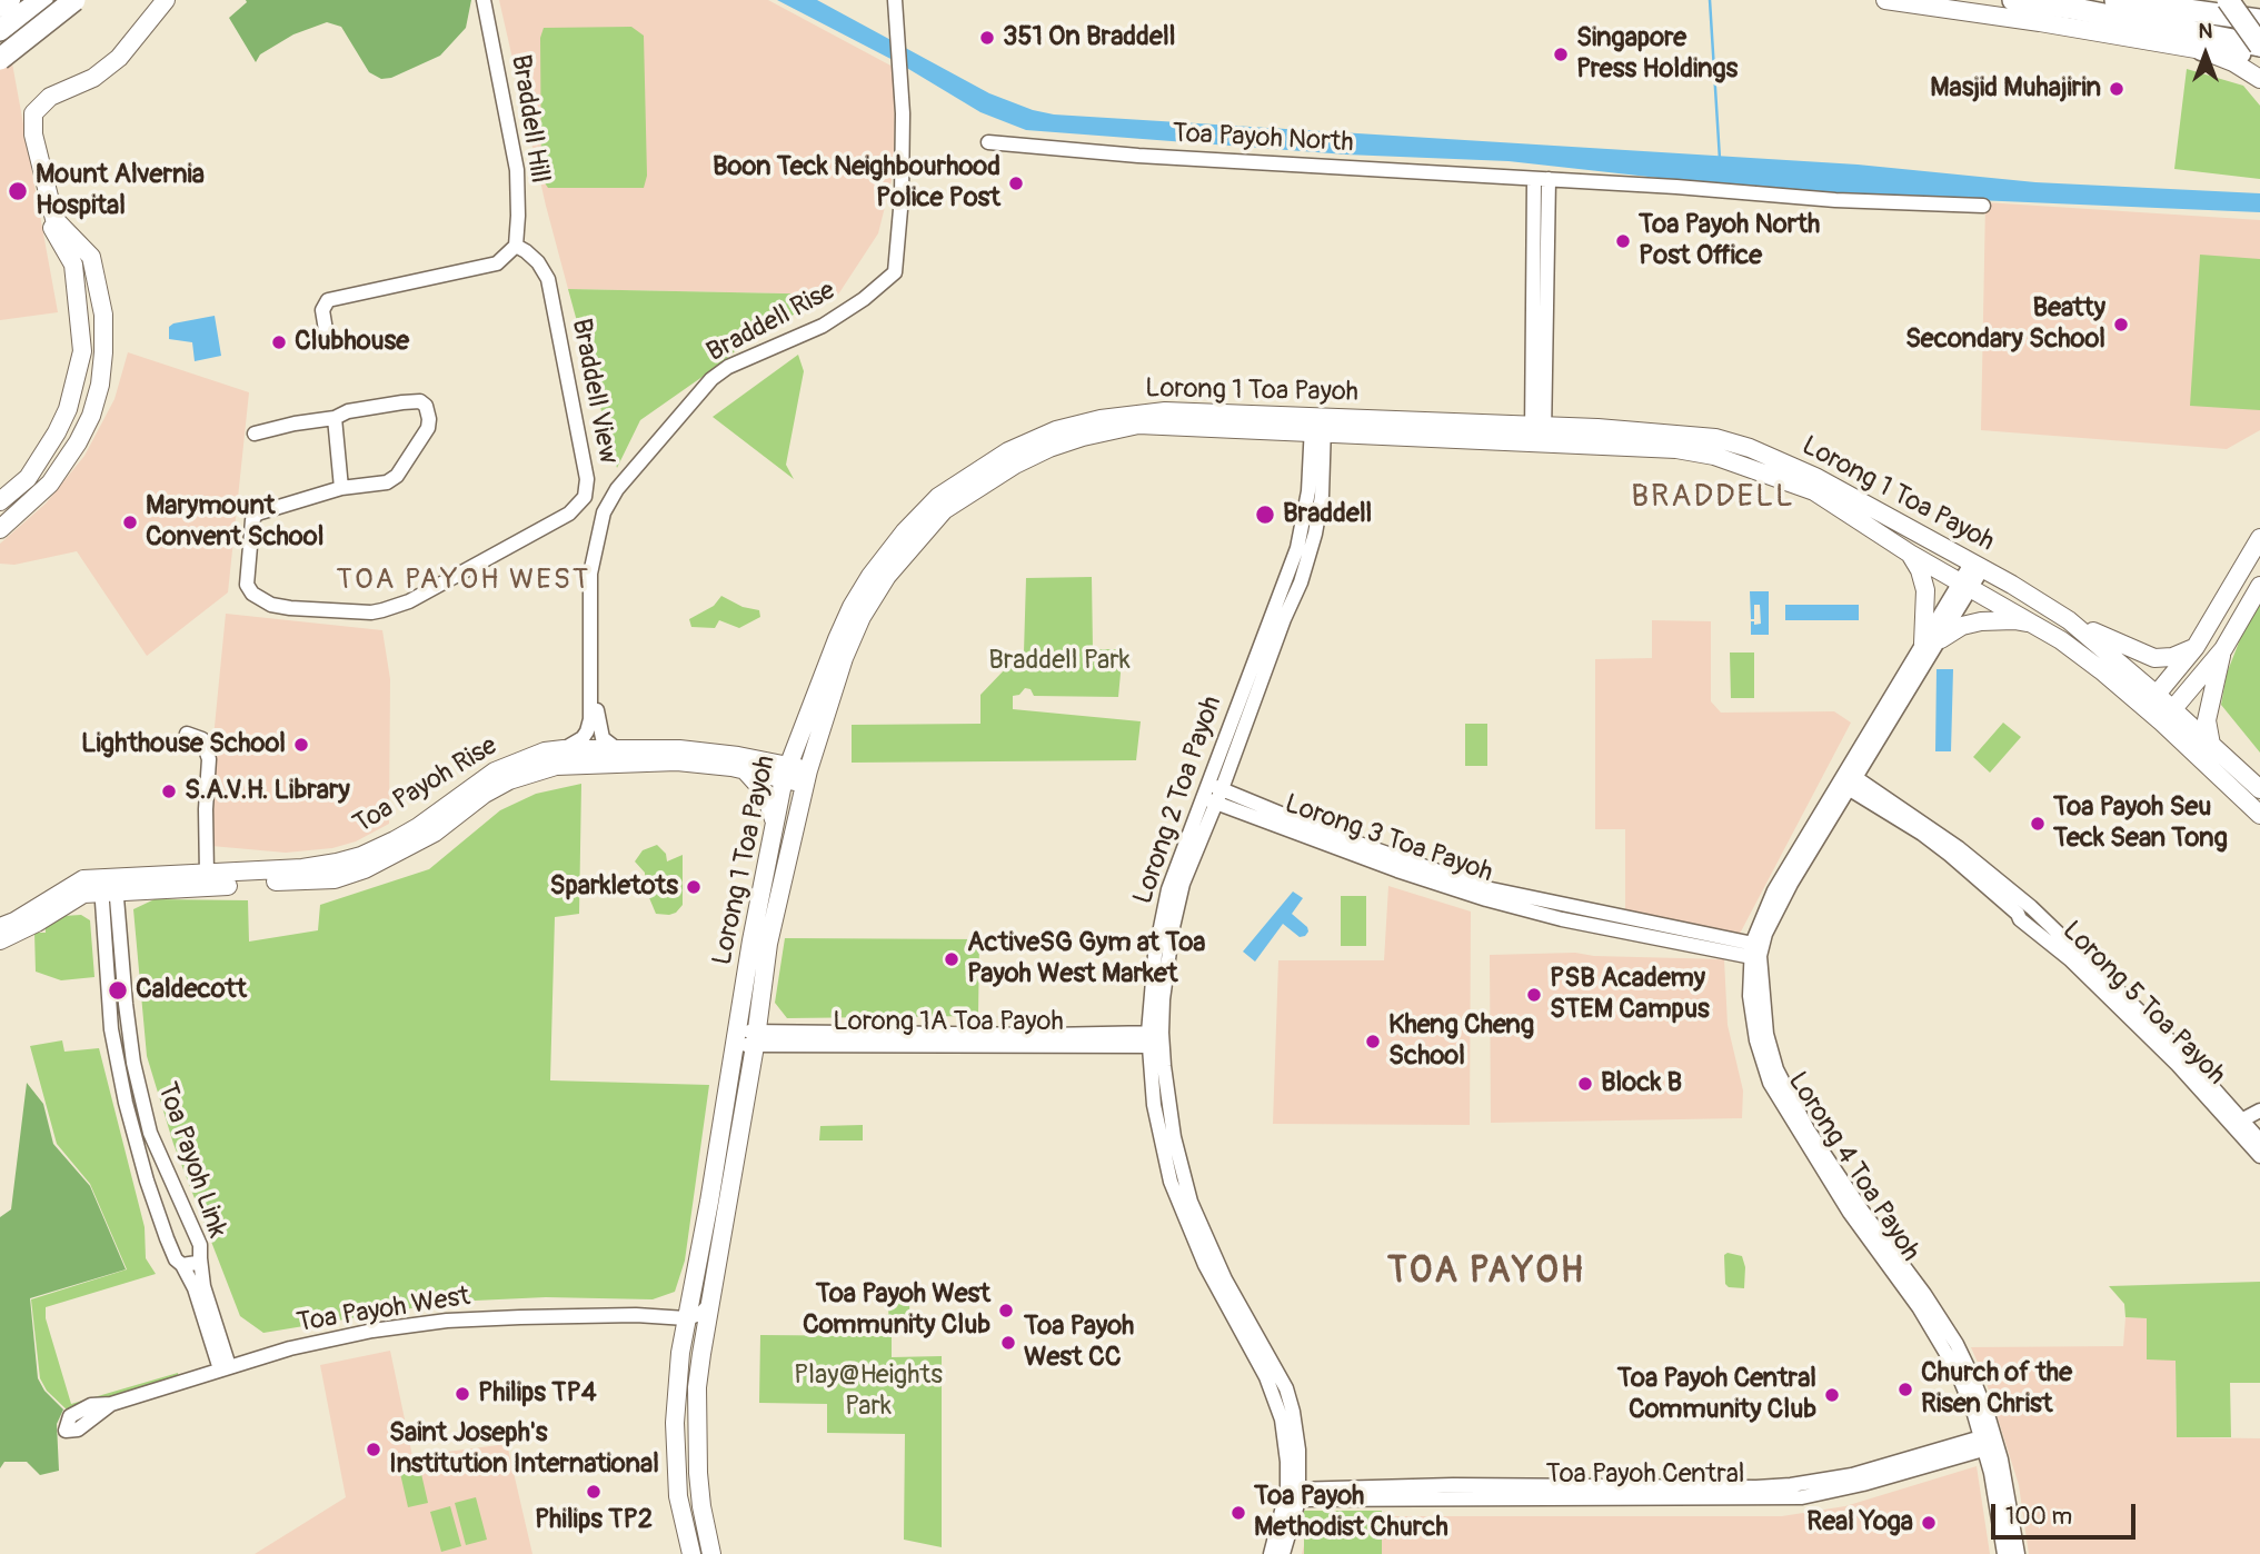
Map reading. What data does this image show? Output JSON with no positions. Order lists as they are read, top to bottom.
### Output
{
  "streets": {
    "main road": ["Lorong 1 Toa Payoh", "Toa Payoh Rise"],
    "street": [
      "Braddell Hill",
      "Toa Payoh North",
      "Braddell Rise",
      "Braddell View",
      "Lorong 2 Toa Payoh",
      "Lorong 3 Toa Payoh",
      "Lorong 5 Toa Payoh",
      "Lorong 1A Toa Payoh",
      "Toa Payoh Link",
      "Lorong 4 Toa Payoh",
      "Toa Payoh West",
      "Toa Payoh Central"
    ]
  },
  "crossings": [
    ["Braddell Hill", "Braddell View"],
    ["Braddell Rise", "Toa Payoh Rise"],
    ["Lorong 1 Toa Payoh", "Toa Payoh Rise"],
    ["Lorong 1 Toa Payoh", "Lorong 2 Toa Payoh"],
    ["Lorong 1 Toa Payoh", "Lorong 1A Toa Payoh"],
    ["Lorong 1 Toa Payoh", "Lorong 4 Toa Payoh"],
    ["Lorong 1 Toa Payoh", "Toa Payoh West"],
    ["Toa Payoh Rise", "Toa Payoh Link"],
    ["Lorong 2 Toa Payoh", "Lorong 3 Toa Payoh"],
    ["Lorong 2 Toa Payoh", "Lorong 1A Toa Payoh"],
    ["Lorong 2 Toa Payoh", "Toa Payoh Central"],
    ["Lorong 3 Toa Payoh", "Lorong 4 Toa Payoh"],
    ["Lorong 5 Toa Payoh", "Lorong 4 Toa Payoh"],
    ["Toa Payoh Link", "Toa Payoh West"],
    ["Lorong 4 Toa Payoh", "Toa Payoh Central"]
  ],
  "districts": ["BRADDELL", "TOA PAYOH WEST", "TOA PAYOH"],
  "parks": ["Braddell Park", "Play@Heights Park"],
  "places": [
    "351 On Braddell",
    "Singapore Press Holdings",
    "Masjid Muhajirin",
    "Boon Teck Neighbourhood Police Post",
    "Mount Alvernia Hospital",
    "Toa Payoh North Post Office",
    "Beatty Secondary School",
    "Clubhouse",
    "Braddell",
    "Marymount Convent School",
    "Lighthouse School",
    "S.A.V.H. Library",
    "Toa Payoh Seu Teck Sean Tong",
    "Sparkletots",
    "ActiveSG Gym at Toa Payoh West Market",
    "Caldecott",
    "PSB Academy STEM Campus",
    "Kheng Cheng School",
    "Block B",
    "Toa Payoh West Community Club",
    "Toa Payoh West CC",
    "Church of the Risen Christ",
    "Philips TP4",
    "Toa Payoh Central Community Club",
    "Saint Joseph's Institution International",
    "Philips TP2",
    "Toa Payoh Methodist Church",
    "Real Yoga"
  ],
  "scale_bar": "100 m",
  "north": "top"
}
